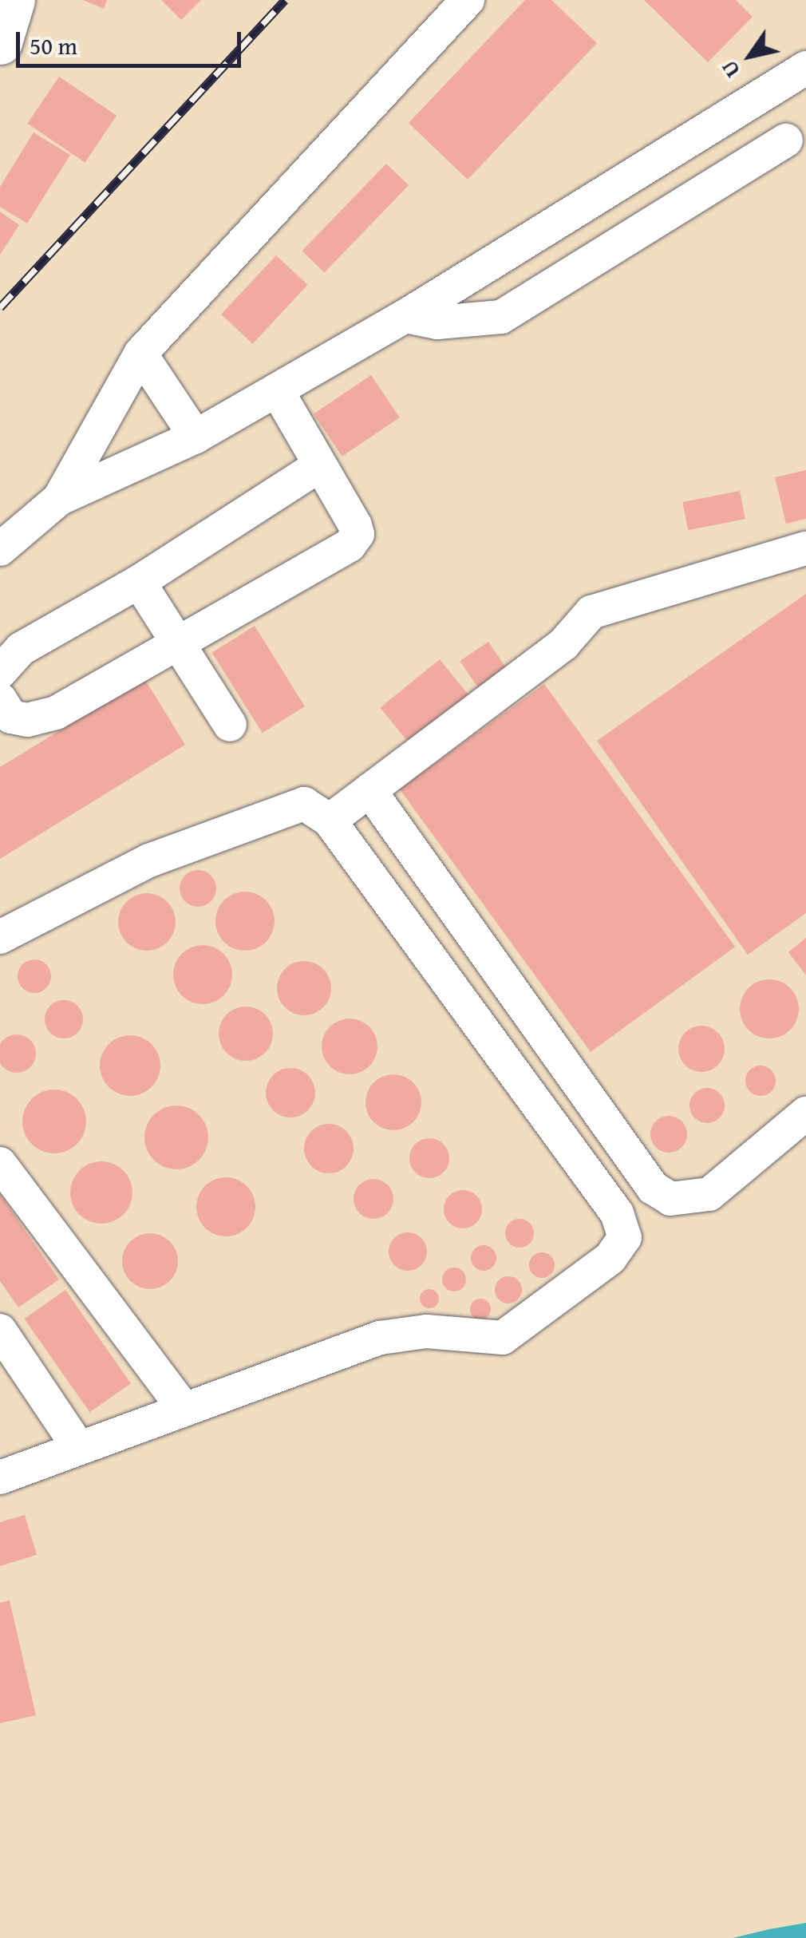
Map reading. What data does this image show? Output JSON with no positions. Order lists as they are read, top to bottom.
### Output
{
  "scale_bar": "50 m",
  "north": "bottom left"
}
